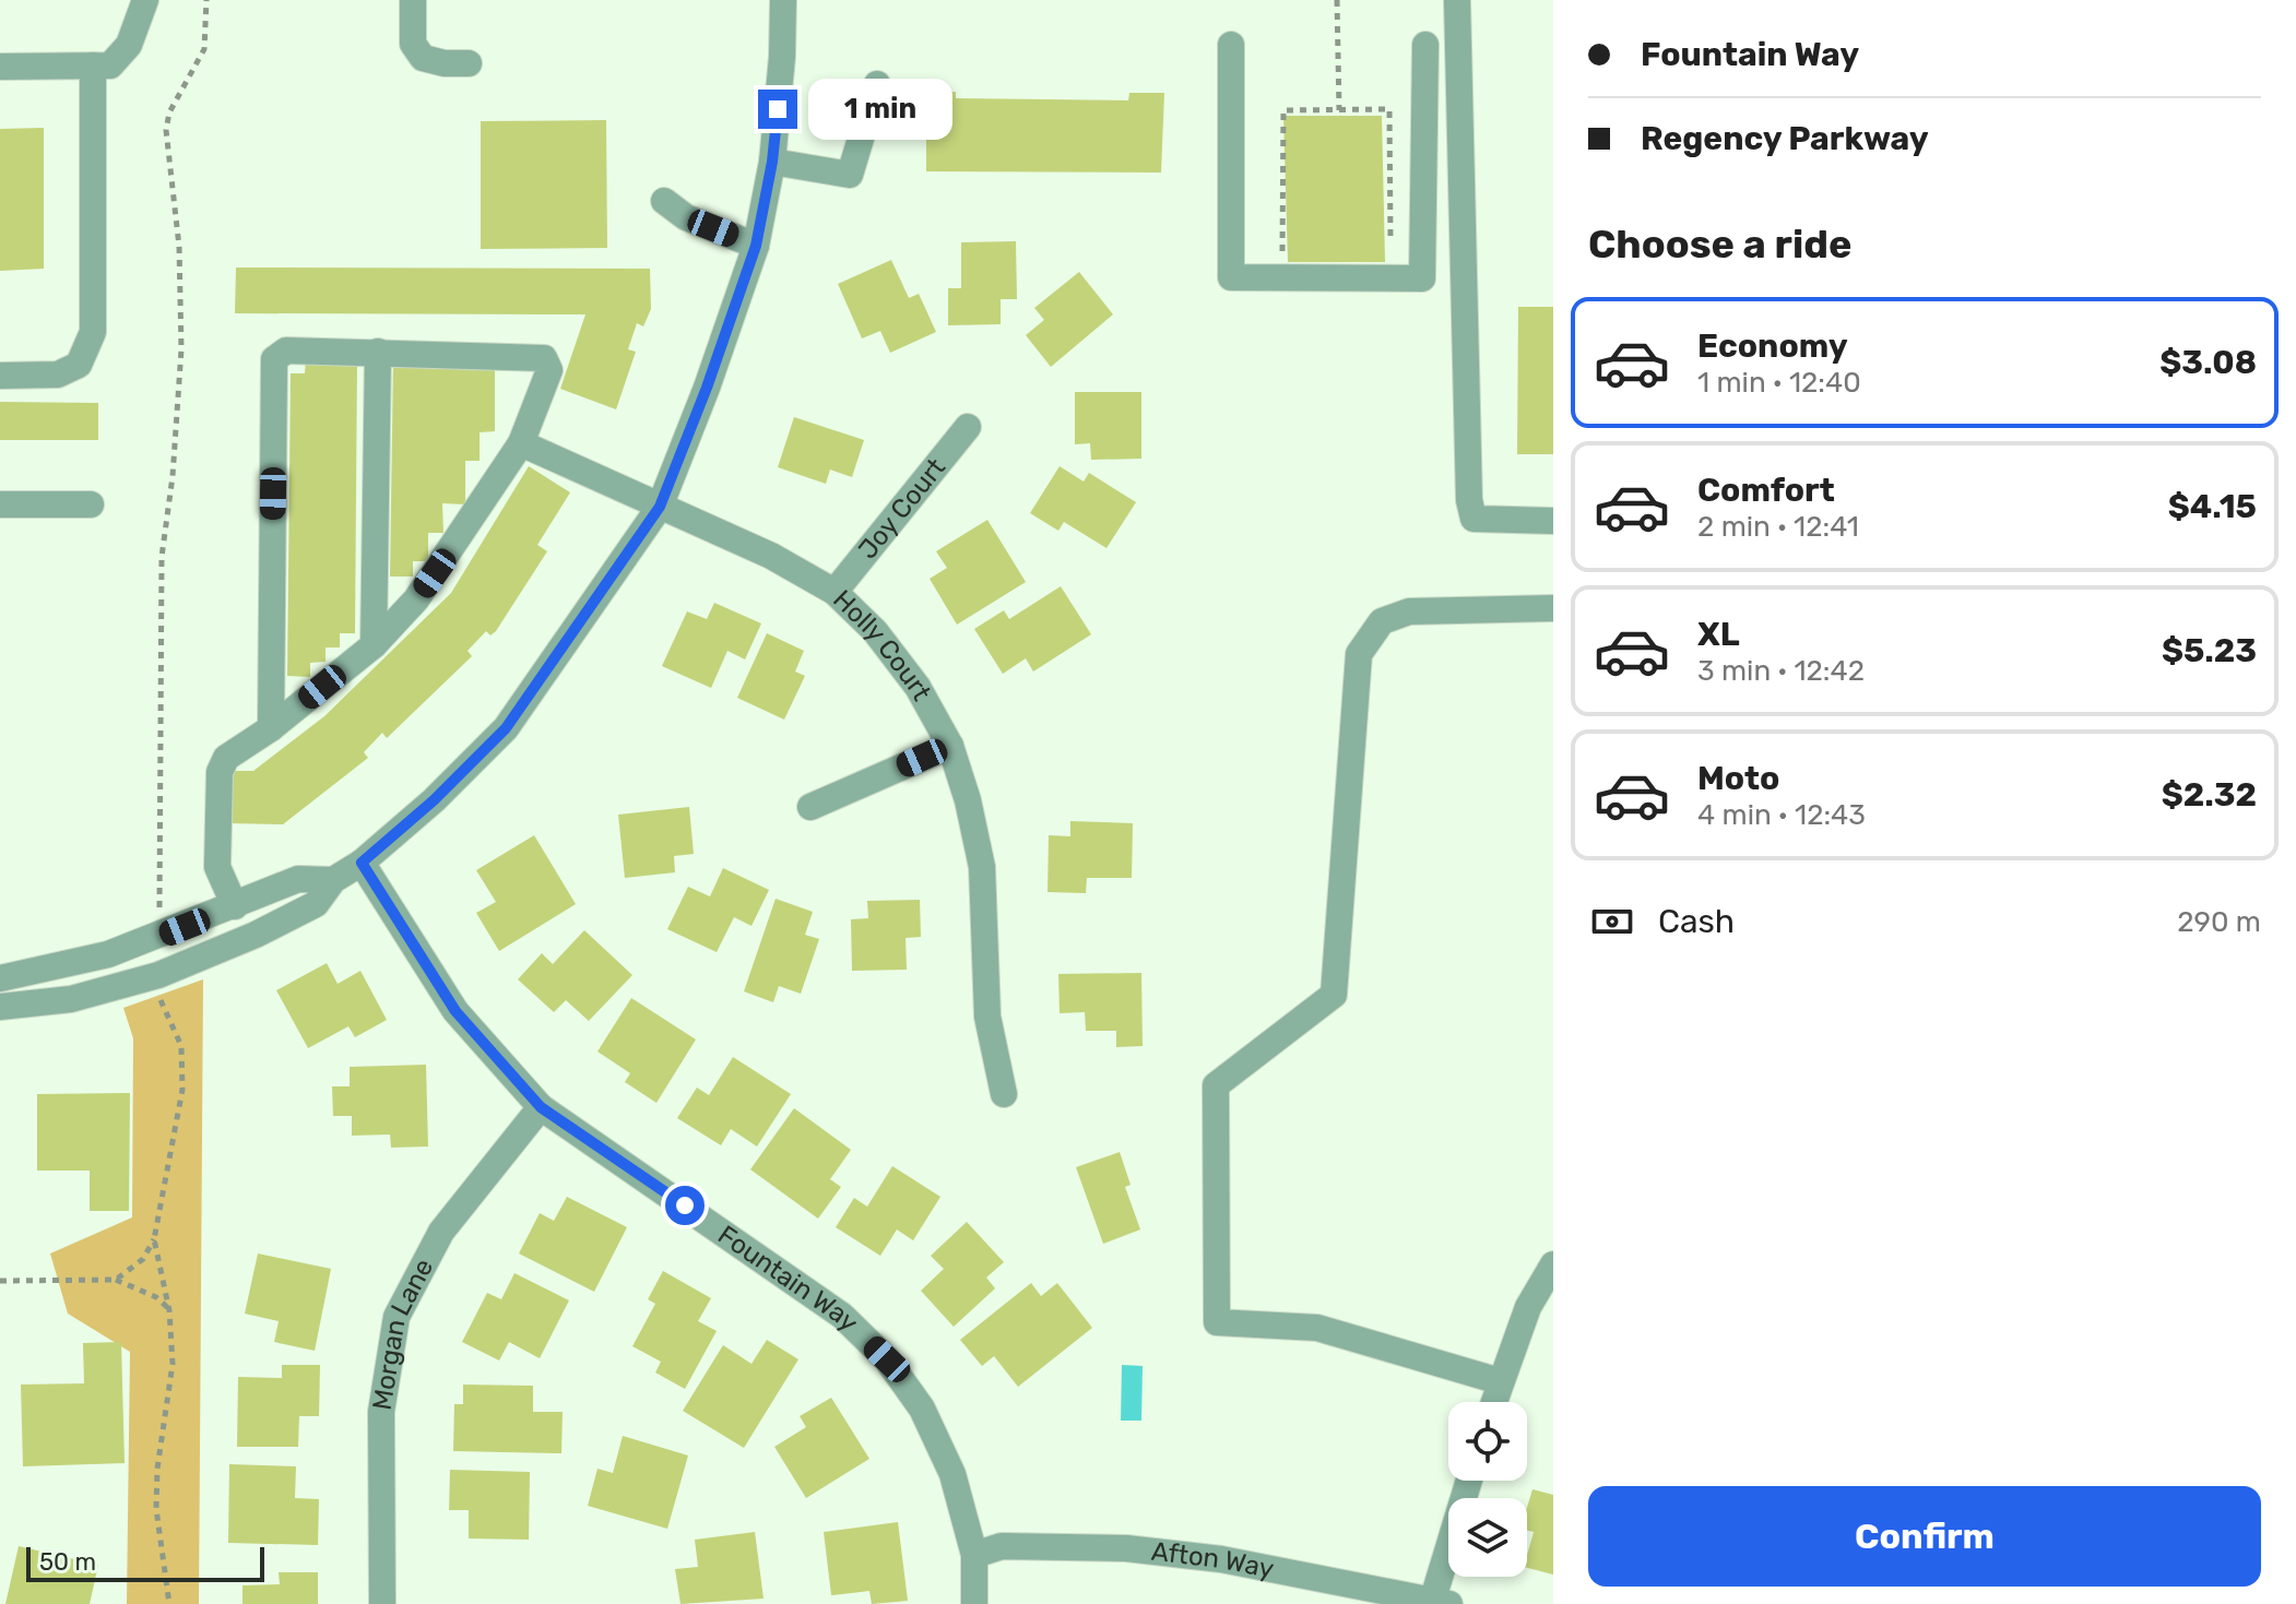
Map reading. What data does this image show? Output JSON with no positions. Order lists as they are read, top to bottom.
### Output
{
  "streets": {
    "street": [
      "Joy Court",
      "Holly Court",
      "Fountain Way",
      "Morgan Lane",
      "Afton Way"
    ]
  },
  "crossings": [
    ["Joy Court", "Holly Court"],
    ["Fountain Way", "Morgan Lane"],
    ["Fountain Way", "Afton Way"]
  ],
  "scale_bar": "50 m",
  "page": {
    "banner": ["Fountain Way", "Regency Parkway"],
    "bubble": "1 min",
    "heading": "Choose a ride",
    "list": [
      {
        "name": "Economy",
        "note": "1 min · 12:40",
        "value": "$3.08"
      },
      {
        "name": "Comfort",
        "note": "2 min · 12:41",
        "value": "$4.15"
      },
      {
        "name": "XL",
        "note": "3 min · 12:42",
        "value": "$5.23"
      },
      {
        "name": "Moto",
        "note": "4 min · 12:43",
        "value": "$2.32"
      }
    ],
    "pay": ["Cash", "290 m"],
    "buttons": "Confirm",
    "scale": "50 m"
  }
}
